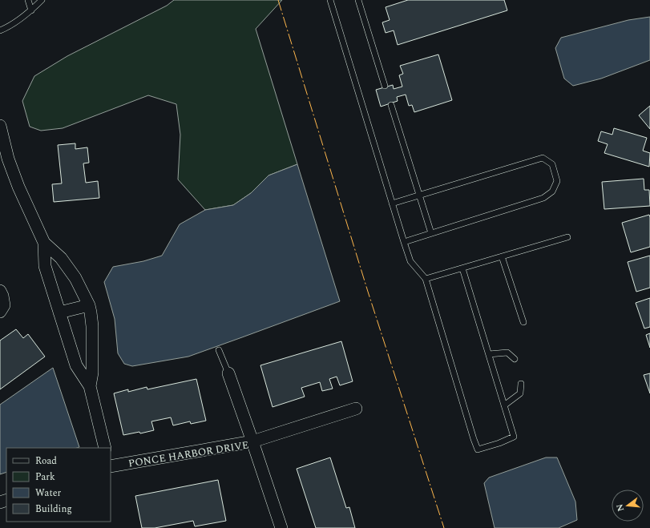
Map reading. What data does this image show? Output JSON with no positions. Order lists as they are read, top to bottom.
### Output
{
  "streets": {
    "street": ["PONCE HARBOR DRIVE"]
  },
  "legend": [
    "Road",
    "Park",
    "Water",
    "Building"
  ],
  "north": "left"
}
